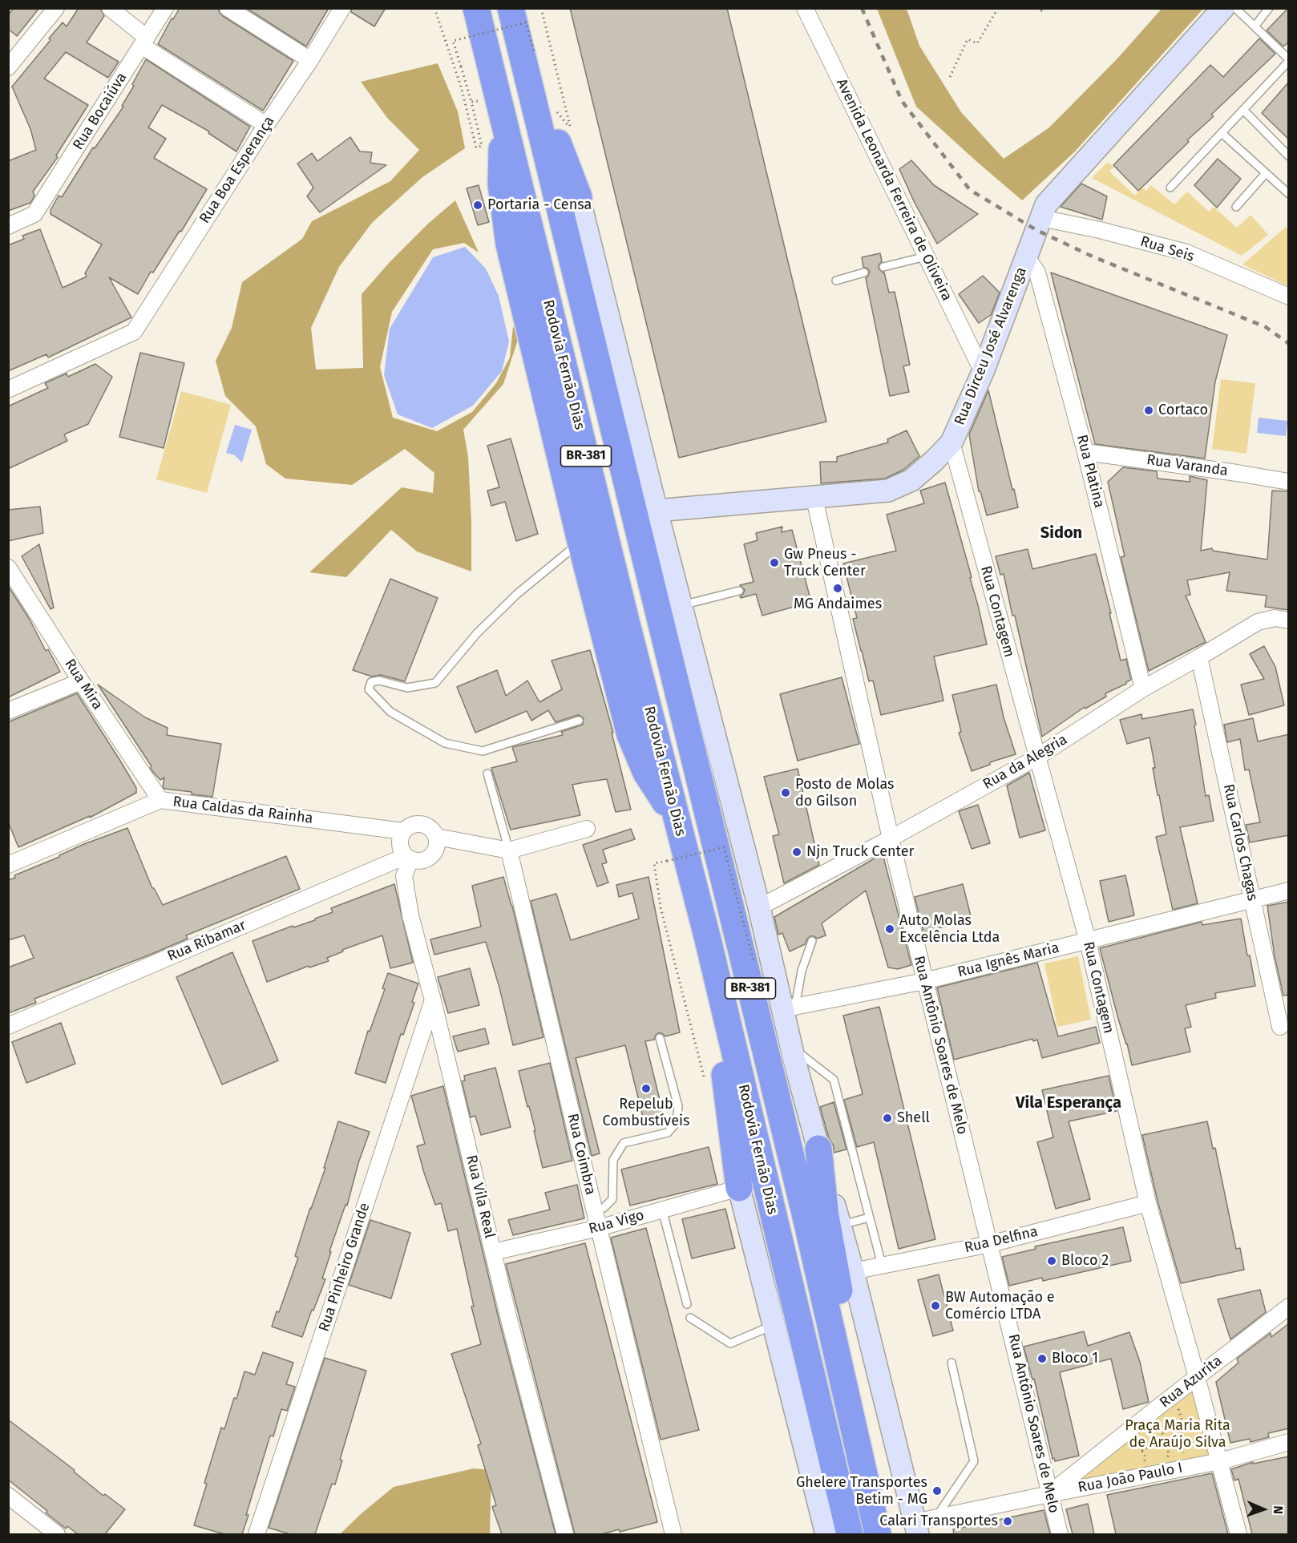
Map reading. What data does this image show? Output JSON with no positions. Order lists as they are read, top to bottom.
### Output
{
  "streets": {
    "highway": ["Rodovia Fernão Dias", "BR-381"],
    "main road": ["Rua Dirceu José Alvarenga"],
    "street": [
      "Rua Bocaiúva",
      "Rua Boa Esperança",
      "Avenida Leonarda Ferreira de Oliveira",
      "Rua Seis",
      "Rua Varanda",
      "Rua Platina",
      "Rua Contagem",
      "Rua Mira",
      "Rua da Alegria",
      "Rua Caldas da Rainha",
      "Rua Carlos Chagas",
      "Rua Ribamar",
      "Rua Ignês Maria",
      "Rua Antônio Soares de Melo",
      "Rua Coimbra",
      "Rua Vila Real",
      "Rua Vigo",
      "Rua Delfina",
      "Rua Pinheiro Grande",
      "Rua Azurita",
      "Rua João Paulo I"
    ]
  },
  "crossings": [
    ["Avenida Leonarda Ferreira de Oliveira", "Rua Dirceu José Alvarenga"],
    ["Rua Seis", "Rua Dirceu José Alvarenga"],
    ["Rua Dirceu José Alvarenga", "BR-381"],
    ["Rua Dirceu José Alvarenga", "Rua Platina"],
    ["Rua Dirceu José Alvarenga", "Rua Contagem"],
    ["Rua Dirceu José Alvarenga", "Rua Antônio Soares de Melo"],
    ["Rodovia Fernão Dias", "BR-381"],
    ["Rodovia Fernão Dias", "Rua Vigo"],
    ["BR-381", "Rua da Alegria"],
    ["BR-381", "Rua Ignês Maria"],
    ["BR-381", "Rua Vigo"],
    ["BR-381", "Rua Delfina"],
    ["BR-381", "Rua João Paulo I"],
    ["Rua Varanda", "Rua Platina"],
    ["Rua Platina", "Rua da Alegria"],
    ["Rua Contagem", "Rua da Alegria"],
    ["Rua Contagem", "Rua Ignês Maria"],
    ["Rua Contagem", "Rua Delfina"],
    ["Rua Contagem", "Rua Azurita"],
    ["Rua Contagem", "Rua João Paulo I"],
    ["Rua Mira", "Rua Caldas da Rainha"],
    ["Rua da Alegria", "Rua Carlos Chagas"],
    ["Rua da Alegria", "Rua Antônio Soares de Melo"],
    ["Rua Caldas da Rainha", "Rua Ribamar"],
    ["Rua Caldas da Rainha", "Rua Vila Real"],
    ["Rua Carlos Chagas", "Rua Ignês Maria"],
    ["Rua Ribamar", "Rua Vila Real"],
    ["Rua Ignês Maria", "Rua Antônio Soares de Melo"],
    ["Rua Antônio Soares de Melo", "Rua Delfina"],
    ["Rua Antônio Soares de Melo", "Rua Azurita"],
    ["Rua Antônio Soares de Melo", "Rua João Paulo I"],
    ["Rua Coimbra", "Rua Vigo"],
    ["Rua Vila Real", "Rua Vigo"],
    ["Rua Vila Real", "Rua Pinheiro Grande"],
    ["Rua Azurita", "Rua João Paulo I"]
  ],
  "districts": ["Sidon", "Vila Esperança"],
  "parks": ["Praça Maria Rita de Araújo Silva"],
  "places": [
    "Portaria - Censa",
    "Cortaco",
    "Gw Pneus - Truck Center",
    "MG Andaimes",
    "Posto de Molas do Gilson",
    "Njn Truck Center",
    "Auto Molas Excelência Ltda",
    "Repelub Combustíveis",
    "Shell",
    "Bloco 2",
    "BW Automação e Comércio LTDA",
    "Bloco 1",
    "Ghelere Transportes Betim - MG",
    "Calari Transportes"
  ],
  "north": "right"
}
